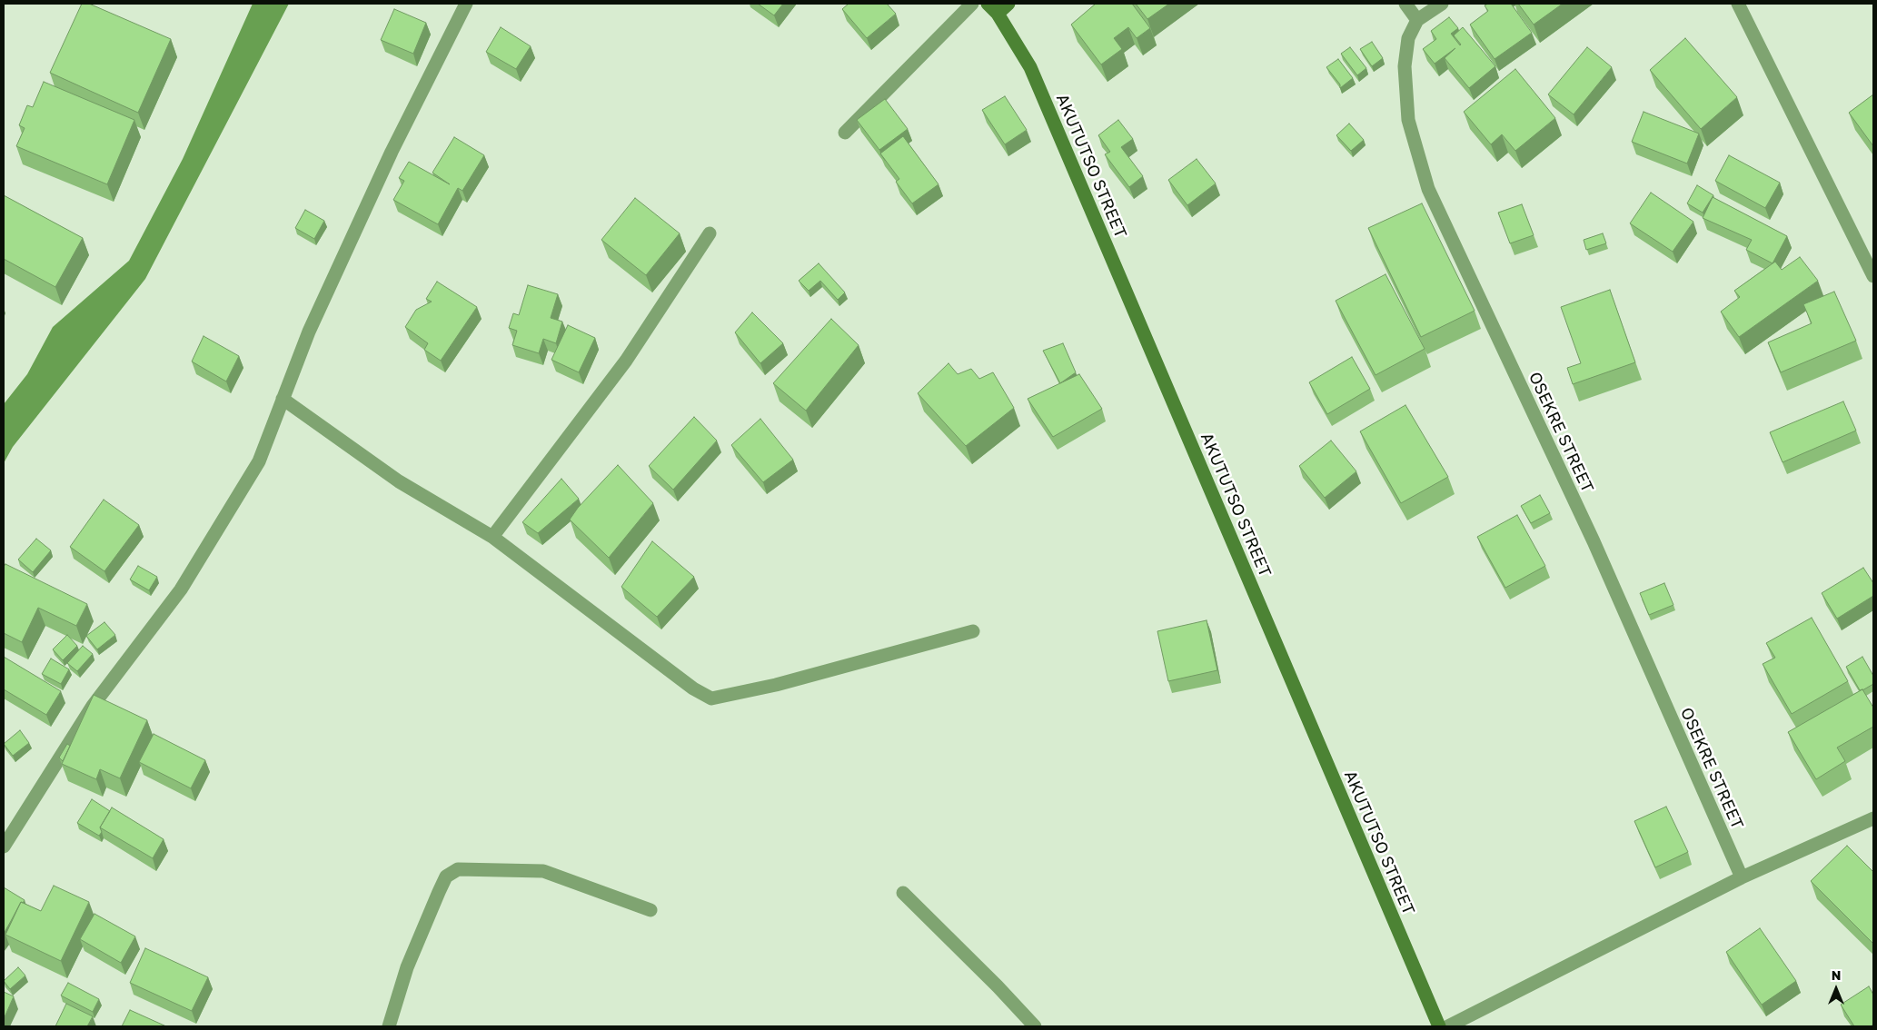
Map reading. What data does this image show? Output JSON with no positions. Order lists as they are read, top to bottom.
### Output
{
  "streets": {
    "street": ["AKUTUTSO STREET", "OSEKRE STREET"]
  },
  "north": "top"
}
